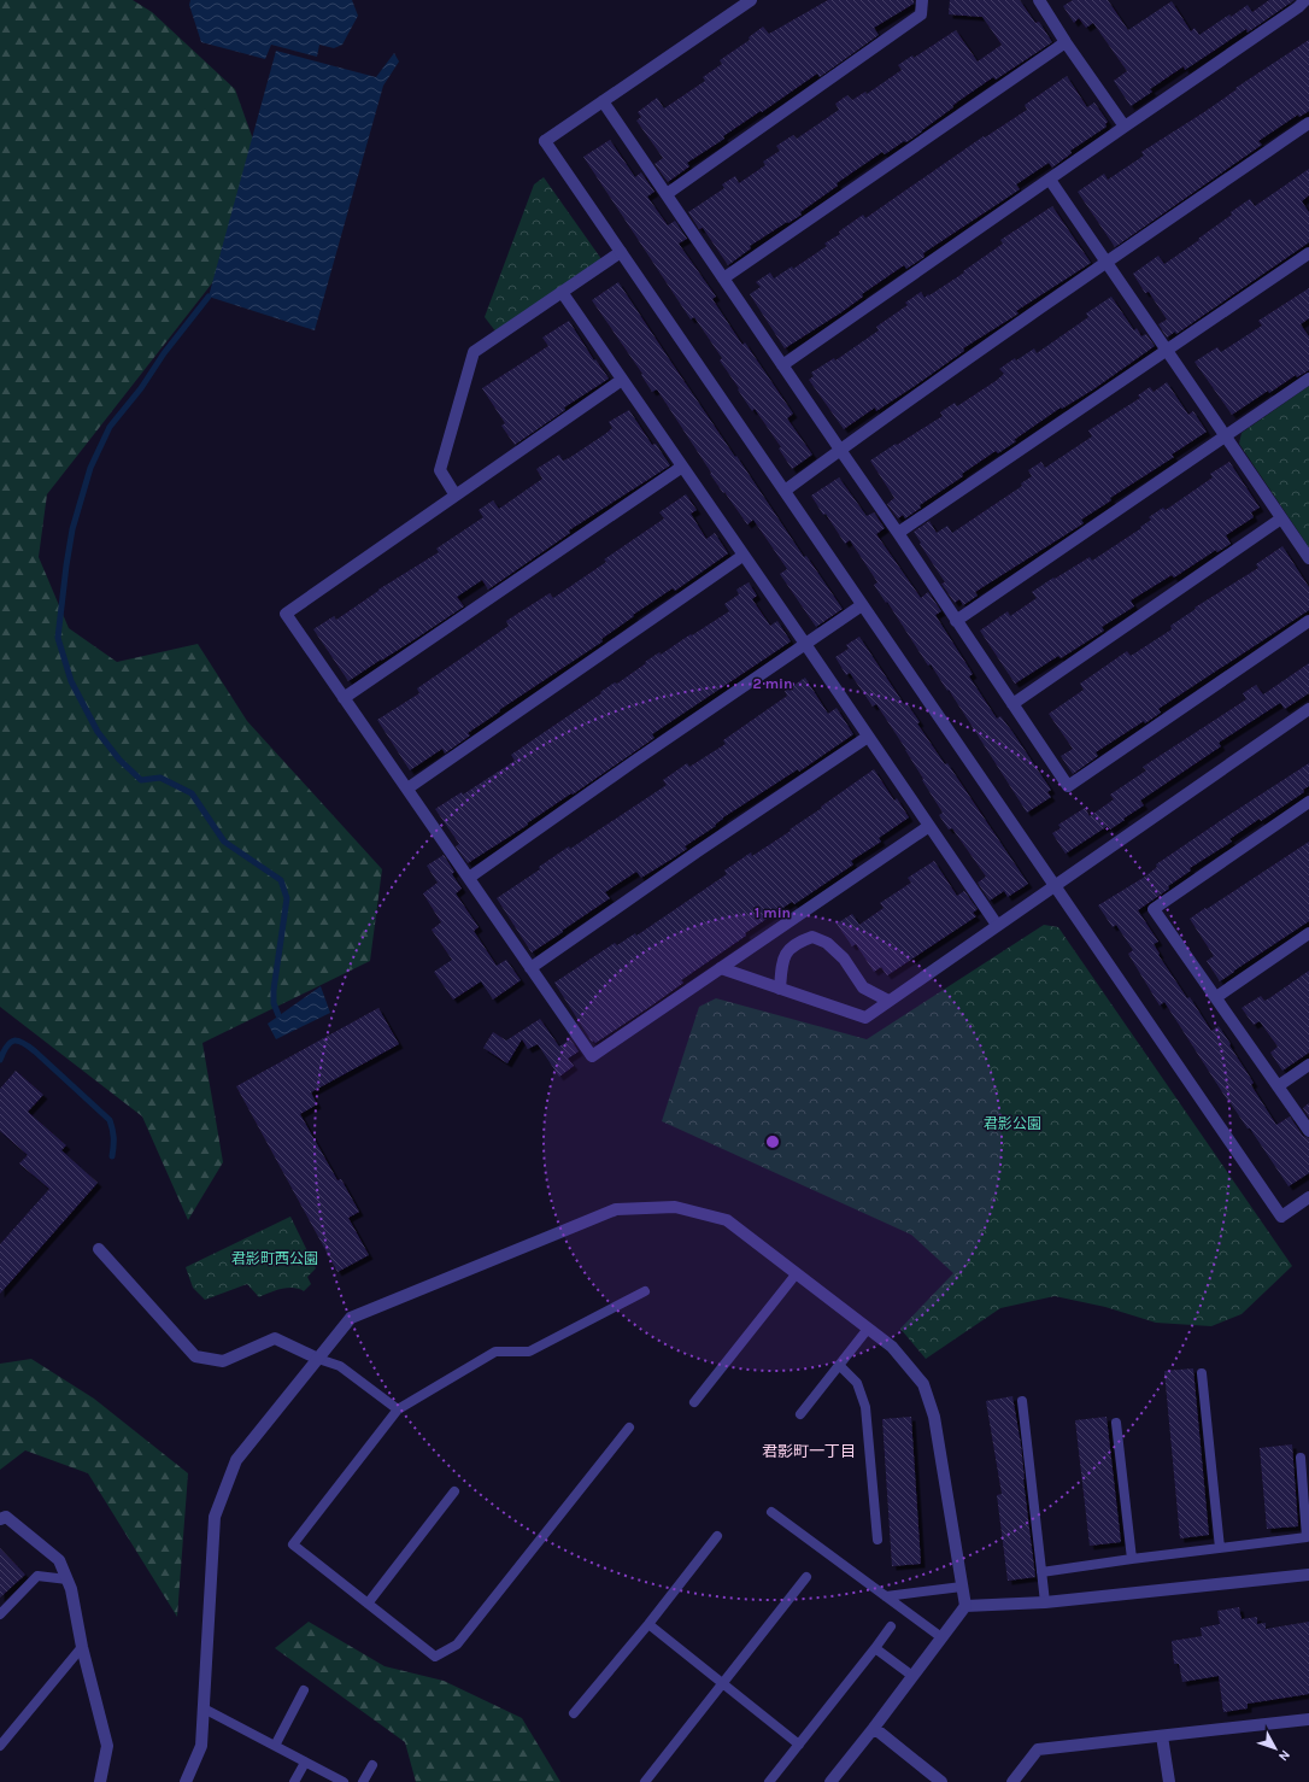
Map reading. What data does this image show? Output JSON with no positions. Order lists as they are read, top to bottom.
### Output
{
  "districts": ["君影町一丁目"],
  "parks": ["君影公園", "君影町西公園"],
  "north": "bottom right",
  "rings": ["2 min", "1 min"]
}
